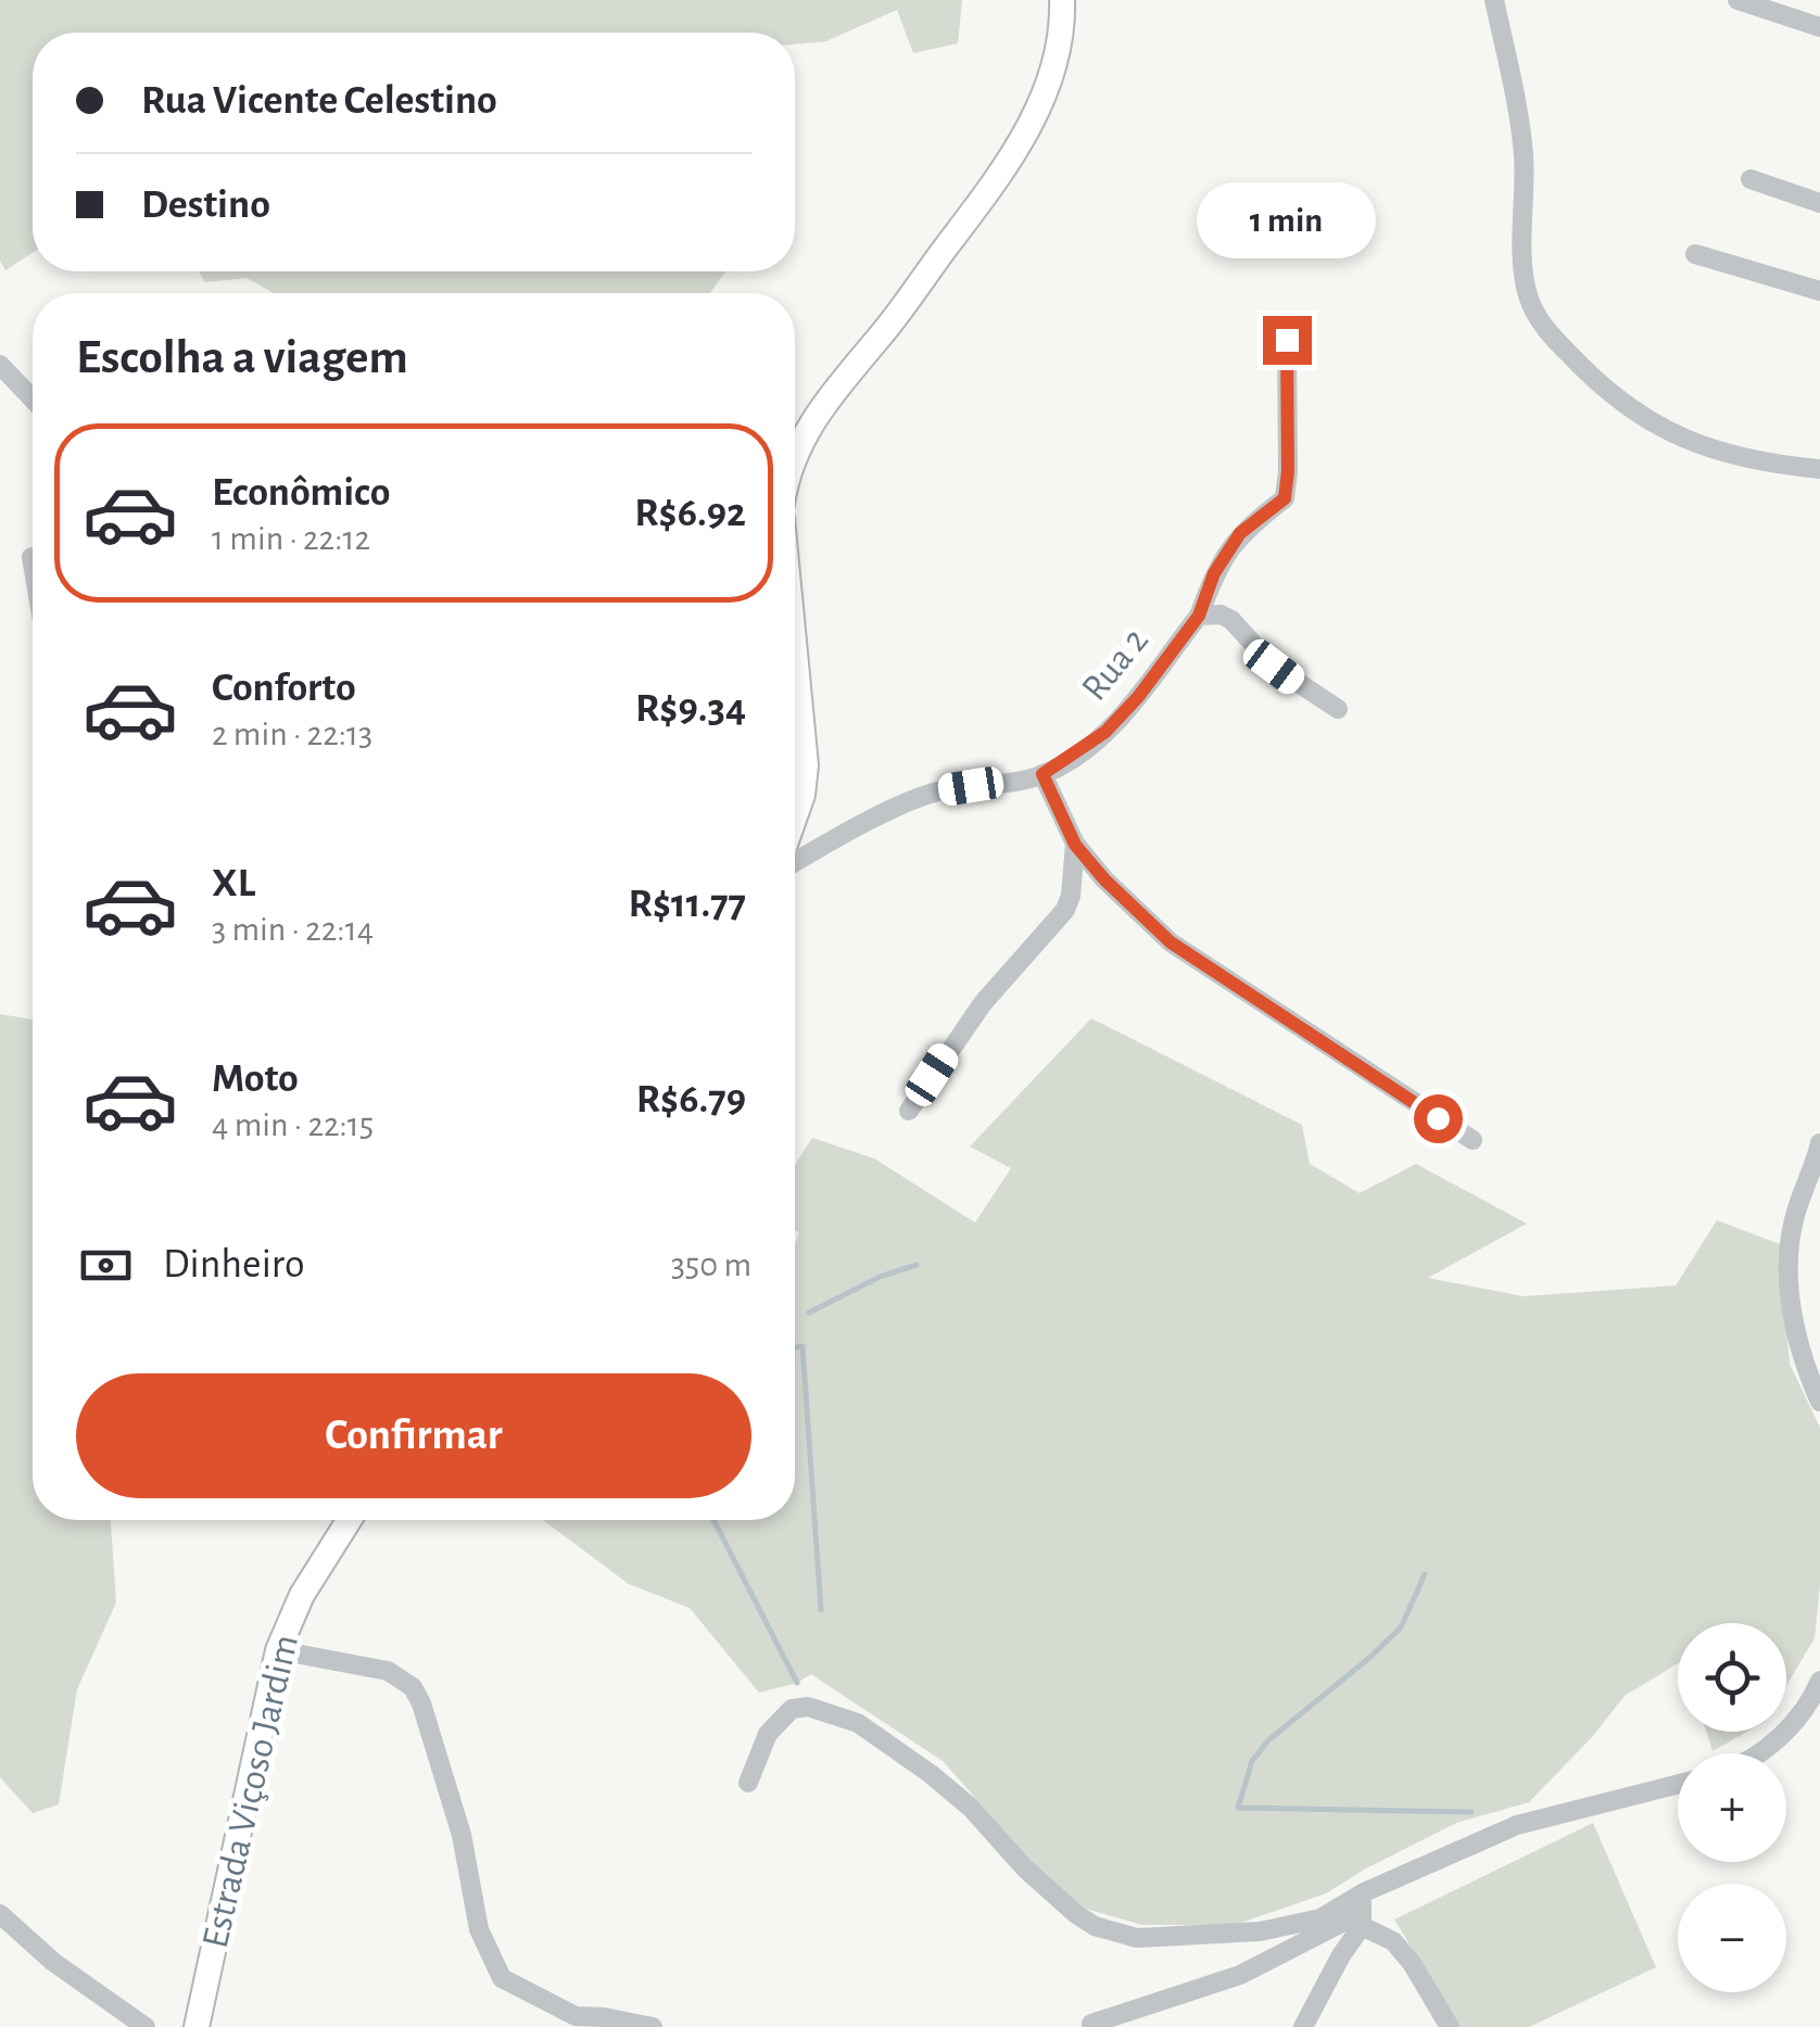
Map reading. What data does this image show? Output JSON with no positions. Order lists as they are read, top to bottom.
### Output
{
  "streets": {
    "main road": ["Estrada Viçoso Jardim"],
    "street": ["Rua 2"]
  },
  "page": {
    "banner": ["Rua Vicente Celestino", "Destino"],
    "bubble": "1 min",
    "heading": "Escolha a viagem",
    "list": [
      {
        "name": "Econômico",
        "note": "1 min · 22:12",
        "value": "R$6.92"
      },
      {
        "name": "Conforto",
        "note": "2 min · 22:13",
        "value": "R$9.34"
      },
      {
        "name": "XL",
        "note": "3 min · 22:14",
        "value": "R$11.77"
      },
      {
        "name": "Moto",
        "note": "4 min · 22:15",
        "value": "R$6.79"
      }
    ],
    "pay": ["Dinheiro", "350 m"],
    "buttons": "Confirmar",
    "map_buttons": ["+", "−"]
  }
}
